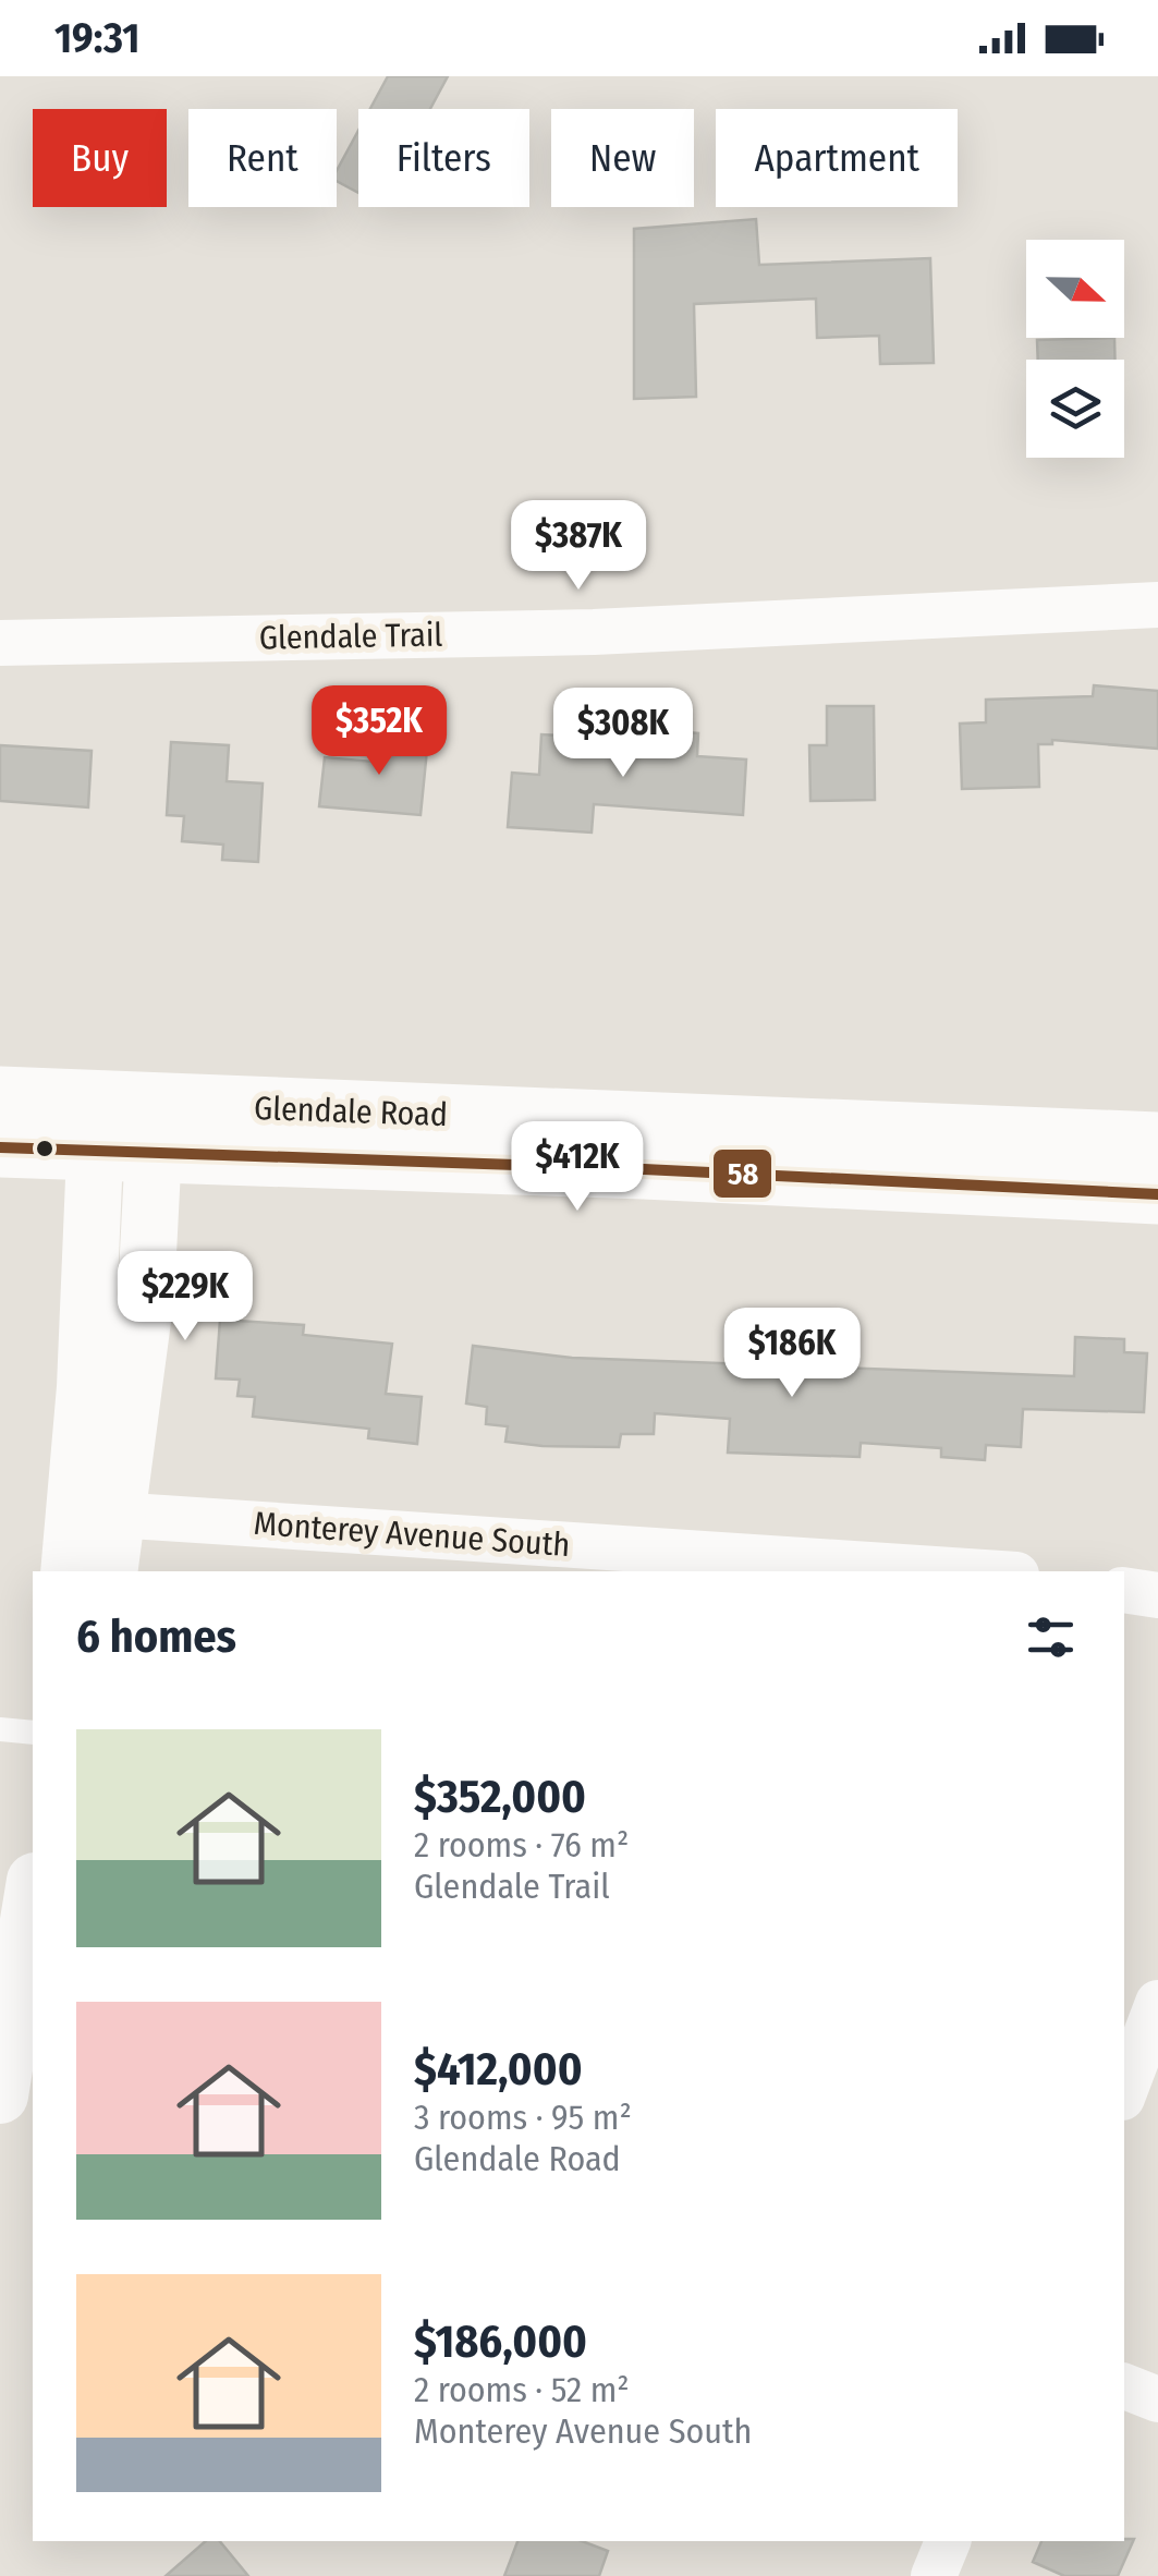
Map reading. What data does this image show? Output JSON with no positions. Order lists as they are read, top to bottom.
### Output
{
  "streets": {
    "main road": ["Glendale Road"],
    "street": ["Glendale Trail", "Monterey Avenue South"]
  },
  "lines": ["transit line 58"],
  "north": "right",
  "page": {
    "status": "19:31",
    "chip": [
      "Buy",
      "Rent",
      "Filters",
      "New",
      "Apartment"
    ],
    "price": [
      "$387K",
      "$352K",
      "$308K",
      "$412K",
      "$229K",
      "$186K"
    ],
    "heading": "6 homes",
    "list": [
      {
        "name": "$352,000",
        "note": "2 rooms · 76 m² · Glendale Trail"
      },
      {
        "name": "$412,000",
        "note": "3 rooms · 95 m² · Glendale Road"
      },
      {
        "name": "$186,000",
        "note": "2 rooms · 52 m² · Monterey Avenue South"
      }
    ]
  }
}
